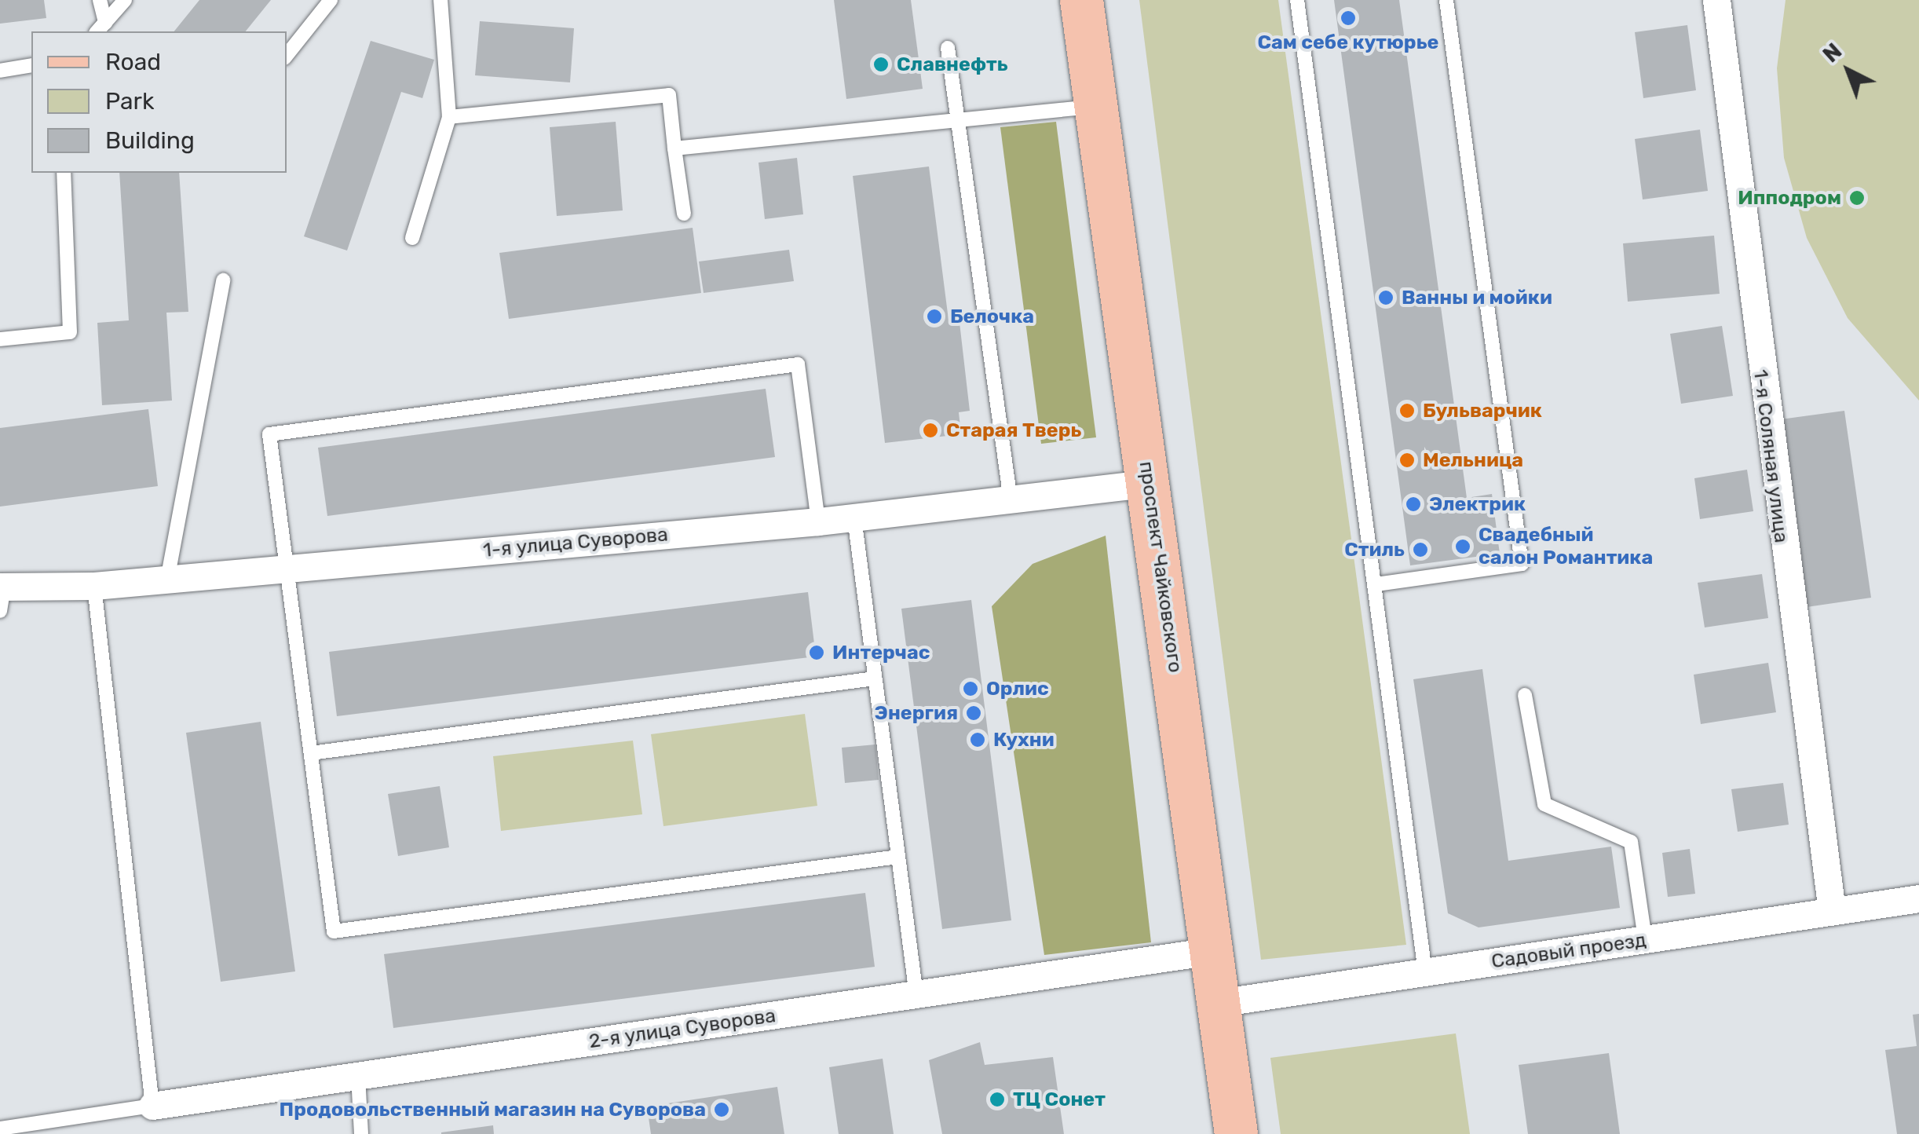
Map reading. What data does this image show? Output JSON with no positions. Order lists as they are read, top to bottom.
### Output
{
  "streets": {
    "main road": ["проспект Чайковского"],
    "street": [
      "1-я Соляная улица",
      "1-я улица Суворова",
      "Садовый проезд",
      "2-я улица Суворова"
    ]
  },
  "crossings": [
    ["1-я Соляная улица", "Садовый проезд"],
    ["1-я улица Суворова", "проспект Чайковского"],
    ["проспект Чайковского", "Садовый проезд"],
    ["проспект Чайковского", "2-я улица Суворова"]
  ],
  "places": [
    "Сам себе кутюрье",
    "Славнефть",
    "Ипподром",
    "Ванны и мойки",
    "Белочка",
    "Бульварчик",
    "Старая Тверь",
    "Мельница",
    "Электрик",
    "Свадебный салон Романтика",
    "Стиль",
    "Интерчас",
    "Орлис",
    "Энергия",
    "Кухни",
    "ТЦ Сонет",
    "Продовольственный магазин на Суворова"
  ],
  "legend": ["Road", "Park", "Building"],
  "north": "top left"
}
